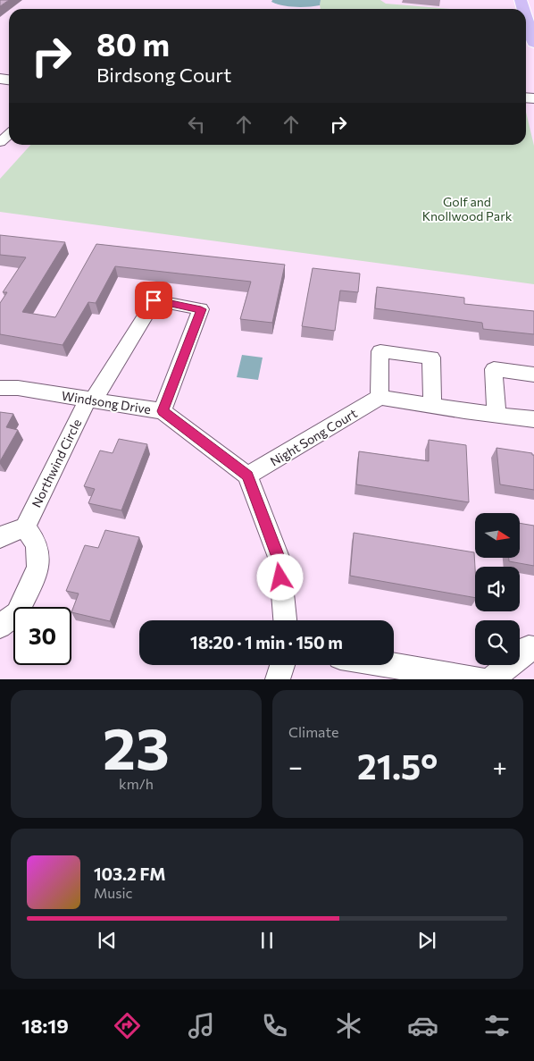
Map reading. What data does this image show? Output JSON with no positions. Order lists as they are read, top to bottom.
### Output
{
  "streets": {
    "street": ["Windsong Drive", "Night Song Court", "Northwind Circle"]
  },
  "crossings": [
    ["Windsong Drive", "Night Song Court"],
    ["Windsong Drive", "Northwind Circle"]
  ],
  "parks": ["Golf and Knollwood Park"],
  "north": "right",
  "page": {
    "turn": ["80 m", "Birdsong Court"],
    "limit": "30",
    "trip": "18:20 · 1 min · 150 m",
    "tile": [
      ["23", "km/h"],
      "Climate"
    ],
    "heat": ["−", "21.5°", "+"],
    "song": ["103.2 FM", "Music"],
    "tabs": "18:19"
  }
}
